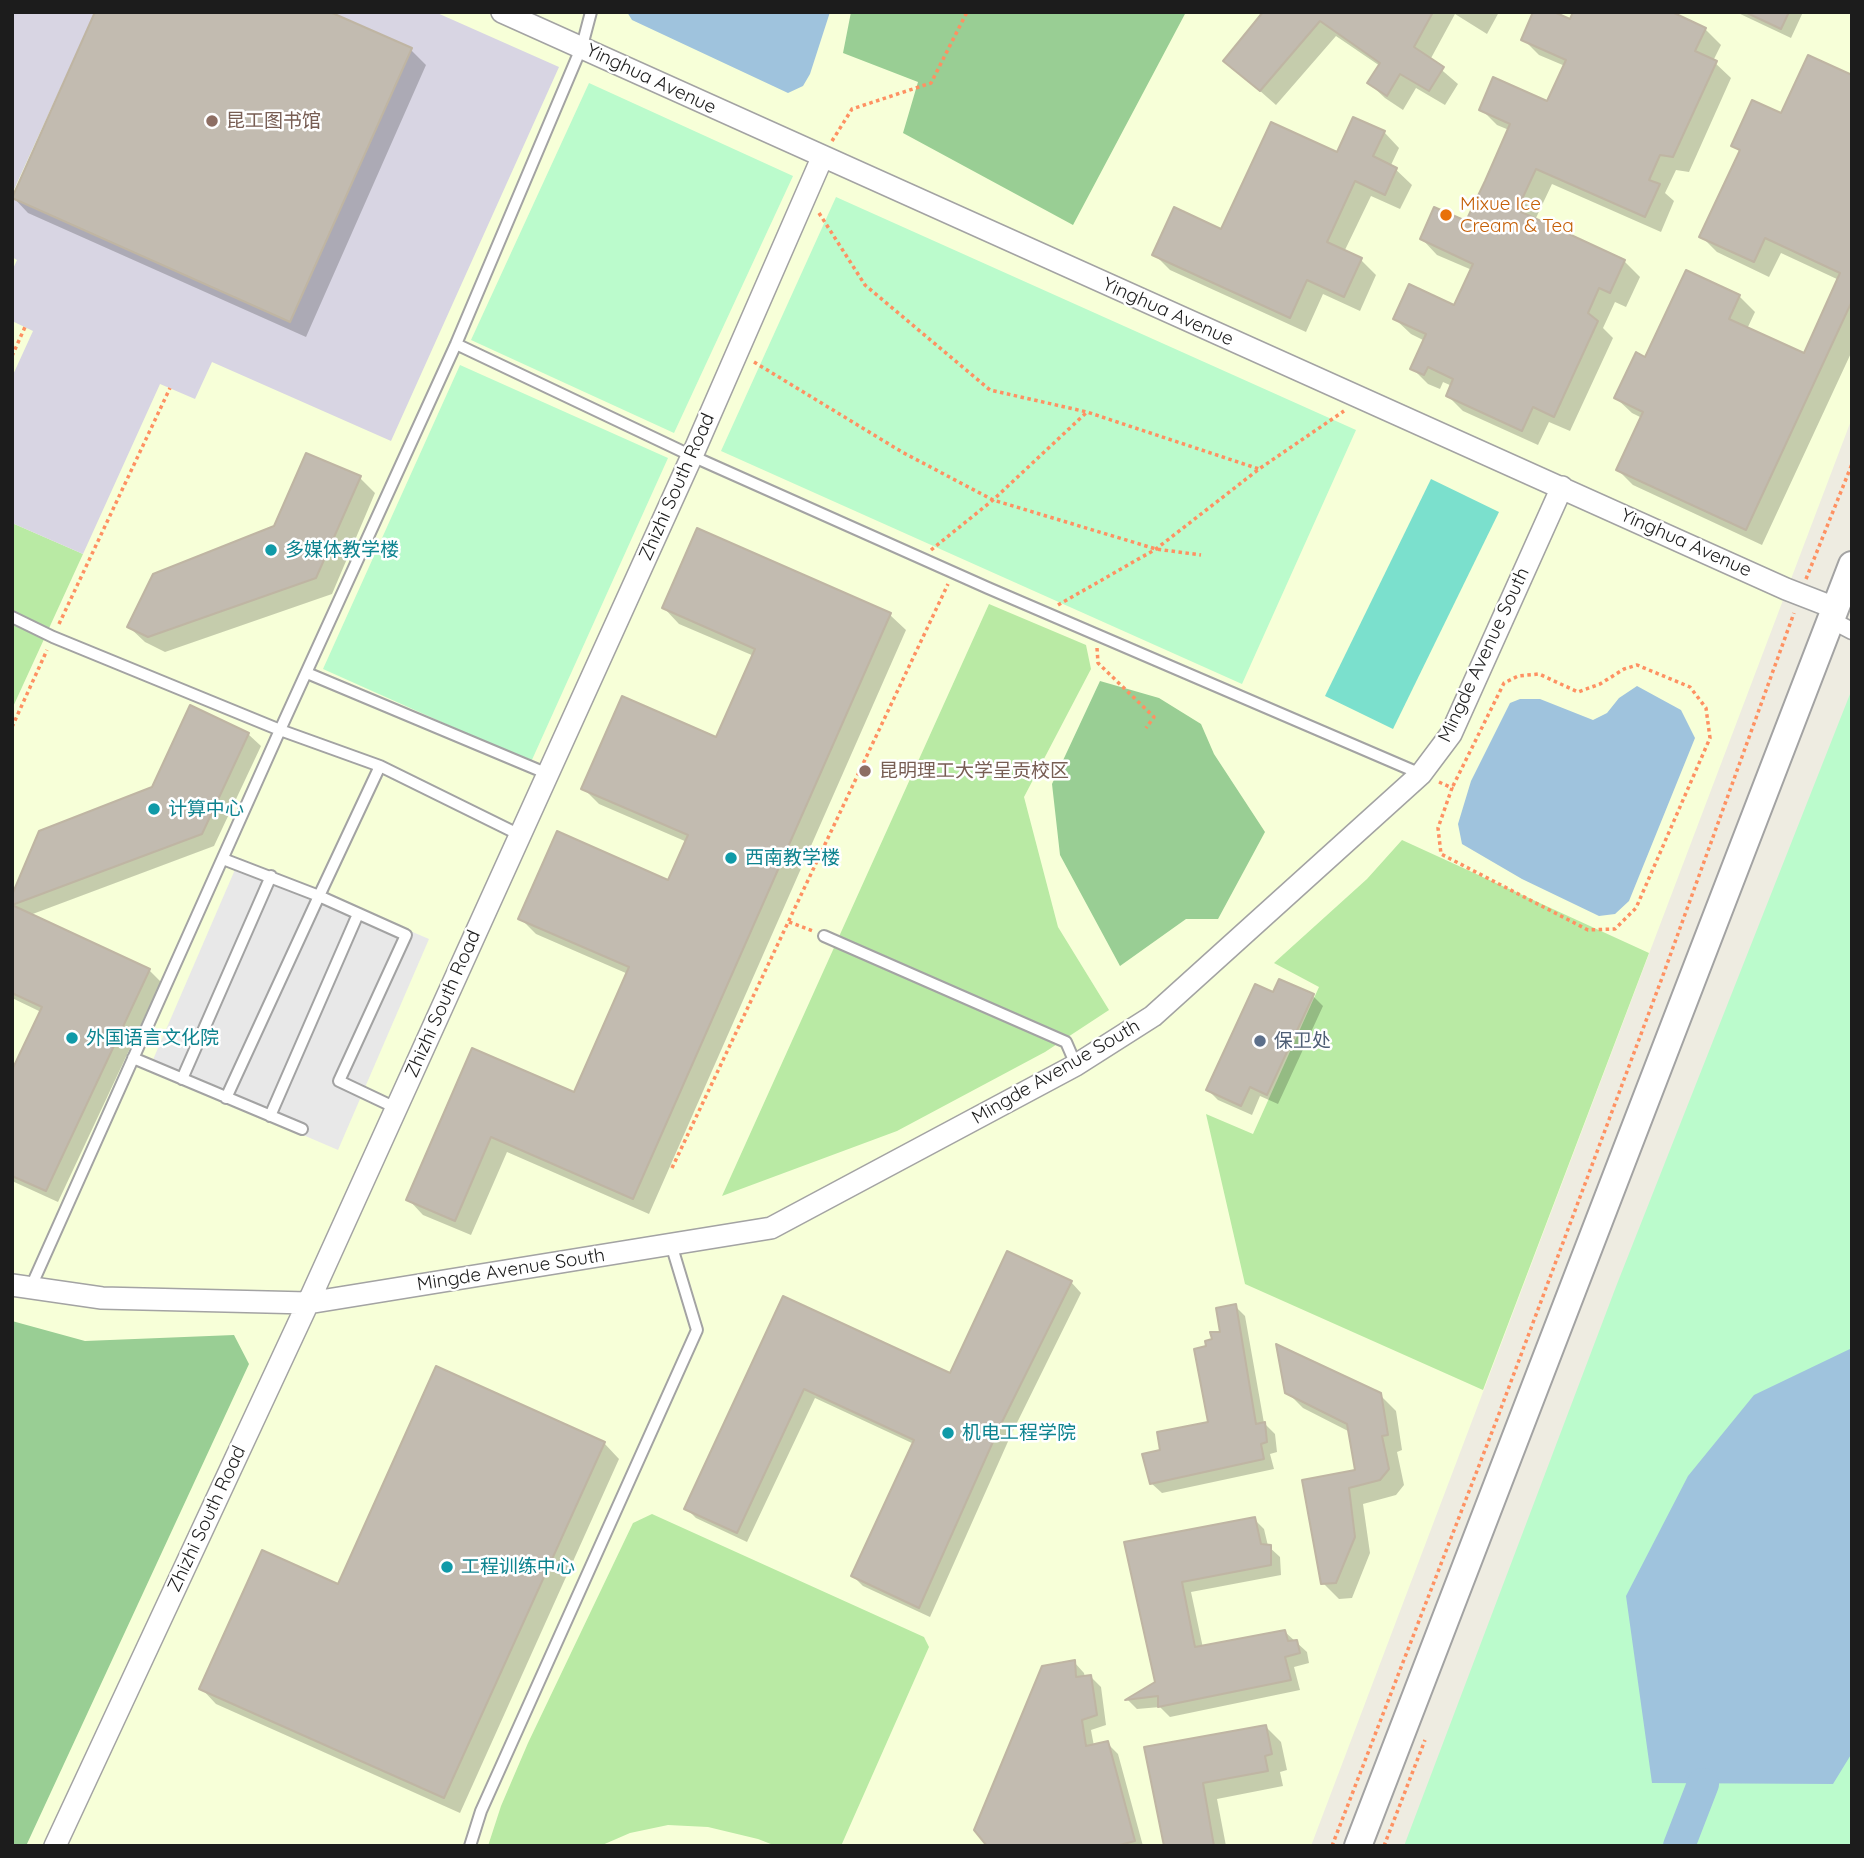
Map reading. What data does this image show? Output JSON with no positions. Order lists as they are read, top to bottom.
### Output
{
  "streets": {
    "street": ["Yinghua Avenue", "Zhizhi South Road", "Mingde Avenue South"]
  },
  "crossings": [
    ["Yinghua Avenue", "Zhizhi South Road"],
    ["Yinghua Avenue", "Mingde Avenue South"],
    ["Zhizhi South Road", "Mingde Avenue South"]
  ],
  "places": [
    "昆工图书馆",
    "Mixue Ice Cream & Tea",
    "多媒体教学楼",
    "昆明理工大学呈贡校区",
    "计算中心",
    "西南教学楼",
    "外国语言文化院",
    "保卫处",
    "机电工程学院",
    "工程训练中心"
  ]
}
